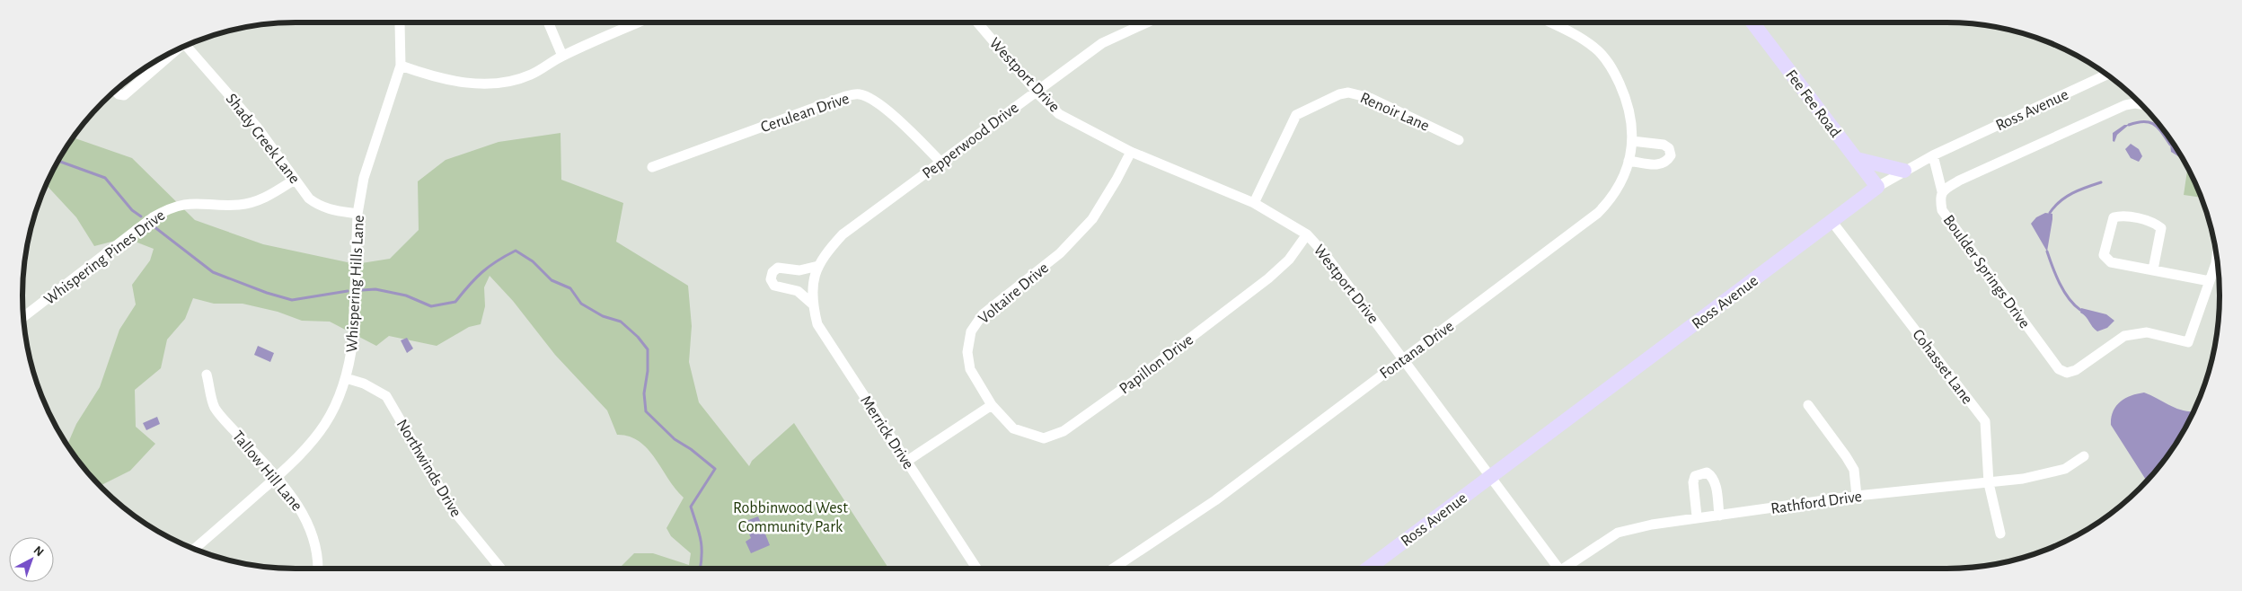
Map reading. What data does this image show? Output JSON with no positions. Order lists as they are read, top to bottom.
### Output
{
  "streets": {
    "street": [
      "Westport Drive",
      "Fee Fee Road",
      "Ross Avenue",
      "Renoir Lane",
      "Cerulean Drive",
      "Shady Creek Lane",
      "Pepperwood Drive",
      "Whispering Pines Drive",
      "Boulder Springs Drive",
      "Whispering Hills Lane",
      "Voltaire Drive",
      "Fontana Drive",
      "Papillon Drive",
      "Cohasset Lane",
      "Merrick Drive",
      "Northwinds Drive",
      "Tallow Hill Lane",
      "Rathford Drive"
    ]
  },
  "crossings": [
    ["Westport Drive", "Ross Avenue"],
    ["Westport Drive", "Renoir Lane"],
    ["Westport Drive", "Pepperwood Drive"],
    ["Westport Drive", "Voltaire Drive"],
    ["Westport Drive", "Fontana Drive"],
    ["Westport Drive", "Papillon Drive"],
    ["Fee Fee Road", "Ross Avenue"],
    ["Ross Avenue", "Cohasset Lane"],
    ["Cerulean Drive", "Pepperwood Drive"],
    ["Shady Creek Lane", "Whispering Pines Drive"],
    ["Shady Creek Lane", "Whispering Hills Lane"],
    ["Pepperwood Drive", "Merrick Drive"],
    ["Whispering Hills Lane", "Northwinds Drive"],
    ["Whispering Hills Lane", "Tallow Hill Lane"],
    ["Voltaire Drive", "Papillon Drive"],
    ["Cohasset Lane", "Rathford Drive"]
  ],
  "parks": ["Robbinwood West Community Park"],
  "north": "top right"
}
